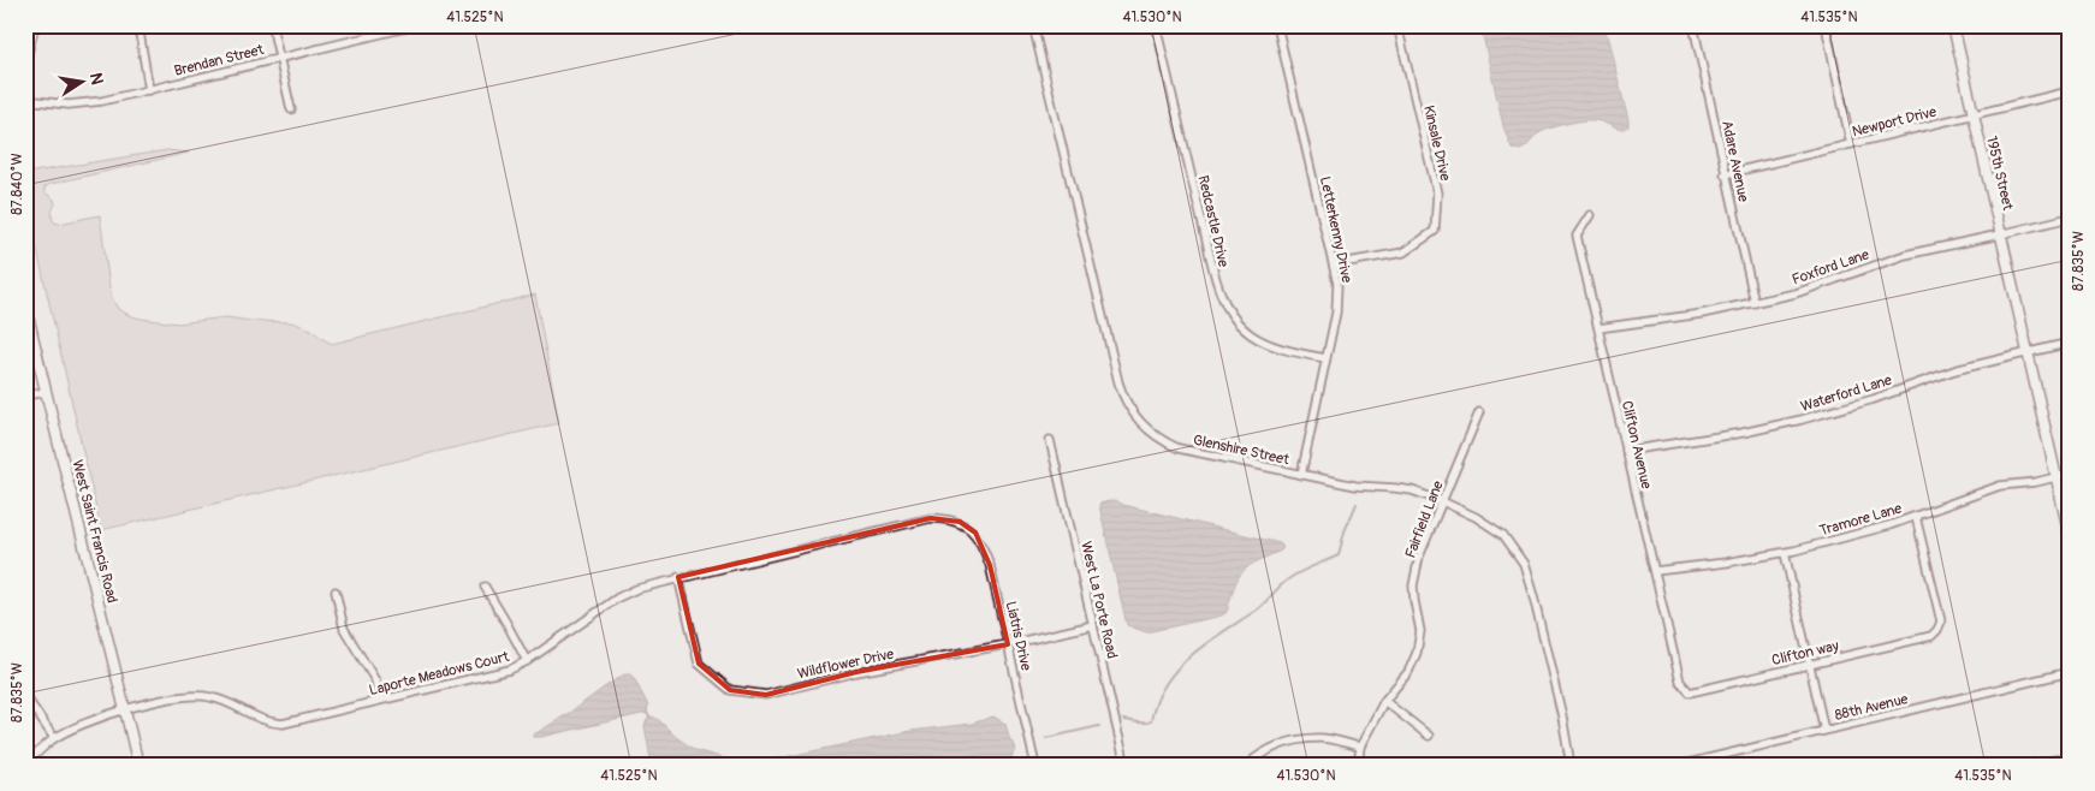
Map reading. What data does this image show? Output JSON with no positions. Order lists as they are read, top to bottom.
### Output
{
  "streets": {
    "street": [
      "Brendan Street",
      "Newport Drive",
      "Kinsale Drive",
      "Adare Avenue",
      "195th Street",
      "Redcastle Drive",
      "Letterkenny Drive",
      "Foxford Lane",
      "Waterford Lane",
      "Clifton Avenue",
      "Glenshire Street",
      "Fairfield Lane",
      "Tramore Lane",
      "West Saint Francis Road",
      "West La Porte Road",
      "Liatris Drive",
      "Clifton way",
      "Wildflower Drive",
      "Laporte Meadows Court",
      "88th Avenue"
    ]
  },
  "crossings": [
    ["Newport Drive", "Adare Avenue"],
    ["Newport Drive", "195th Street"],
    ["Kinsale Drive", "Letterkenny Drive"],
    ["Adare Avenue", "Foxford Lane"],
    ["195th Street", "Foxford Lane"],
    ["195th Street", "Waterford Lane"],
    ["195th Street", "Tramore Lane"],
    ["Redcastle Drive", "Letterkenny Drive"],
    ["Letterkenny Drive", "Glenshire Street"],
    ["Foxford Lane", "Clifton Avenue"],
    ["Waterford Lane", "Clifton Avenue"],
    ["Clifton Avenue", "Tramore Lane"],
    ["Clifton Avenue", "Clifton way"],
    ["Glenshire Street", "Fairfield Lane"],
    ["Tramore Lane", "Clifton way"],
    ["West Saint Francis Road", "Laporte Meadows Court"],
    ["West La Porte Road", "Wildflower Drive"],
    ["Liatris Drive", "Wildflower Drive"],
    ["Liatris Drive", "Laporte Meadows Court"],
    ["Wildflower Drive", "Laporte Meadows Court"]
  ],
  "north": "right",
  "coordinates": [
    "41.525°N",
    "41.530°N",
    "41.535°N",
    "87.840°W",
    "87.835°W"
  ]
}
